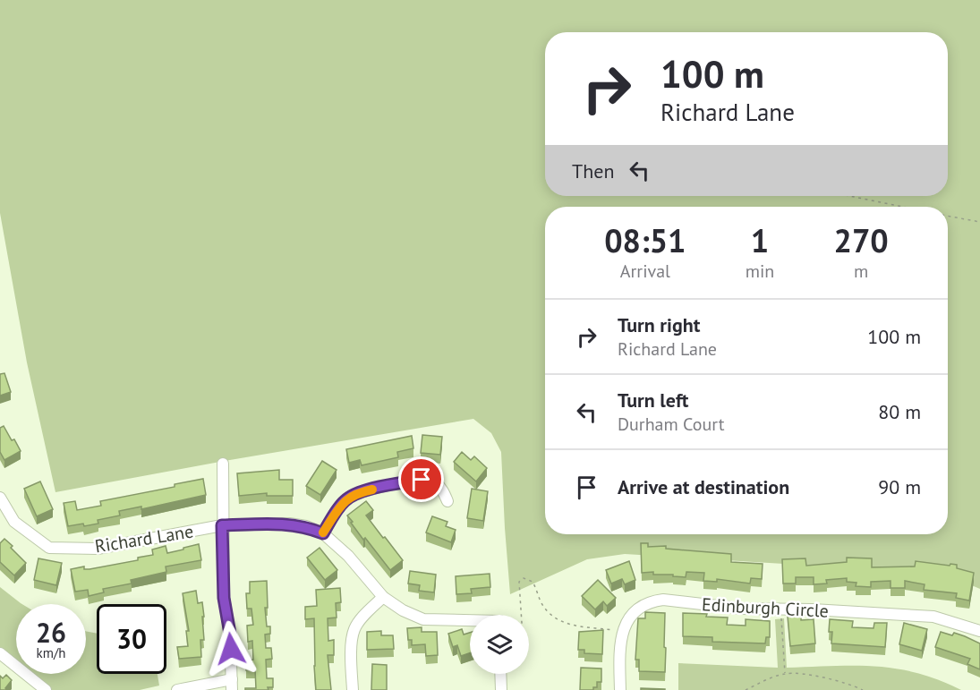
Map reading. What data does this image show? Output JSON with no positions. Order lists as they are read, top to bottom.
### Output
{
  "streets": {
    "street": ["Richard Lane", "Edinburgh Circle"]
  },
  "page": {
    "turn": ["100 m", "Richard Lane"],
    "then": "Then",
    "eta": [
      "08:51",
      "Arrival",
      "1",
      "min",
      "270",
      "m"
    ],
    "list": [
      {
        "name": "Turn right",
        "note": "Richard Lane",
        "value": "100 m"
      },
      {
        "name": "Turn left",
        "note": "Durham Court",
        "value": "80 m"
      },
      {
        "name": "Arrive at destination",
        "value": "90 m"
      }
    ],
    "speed": "26 km/h",
    "limit": "30"
  }
}
